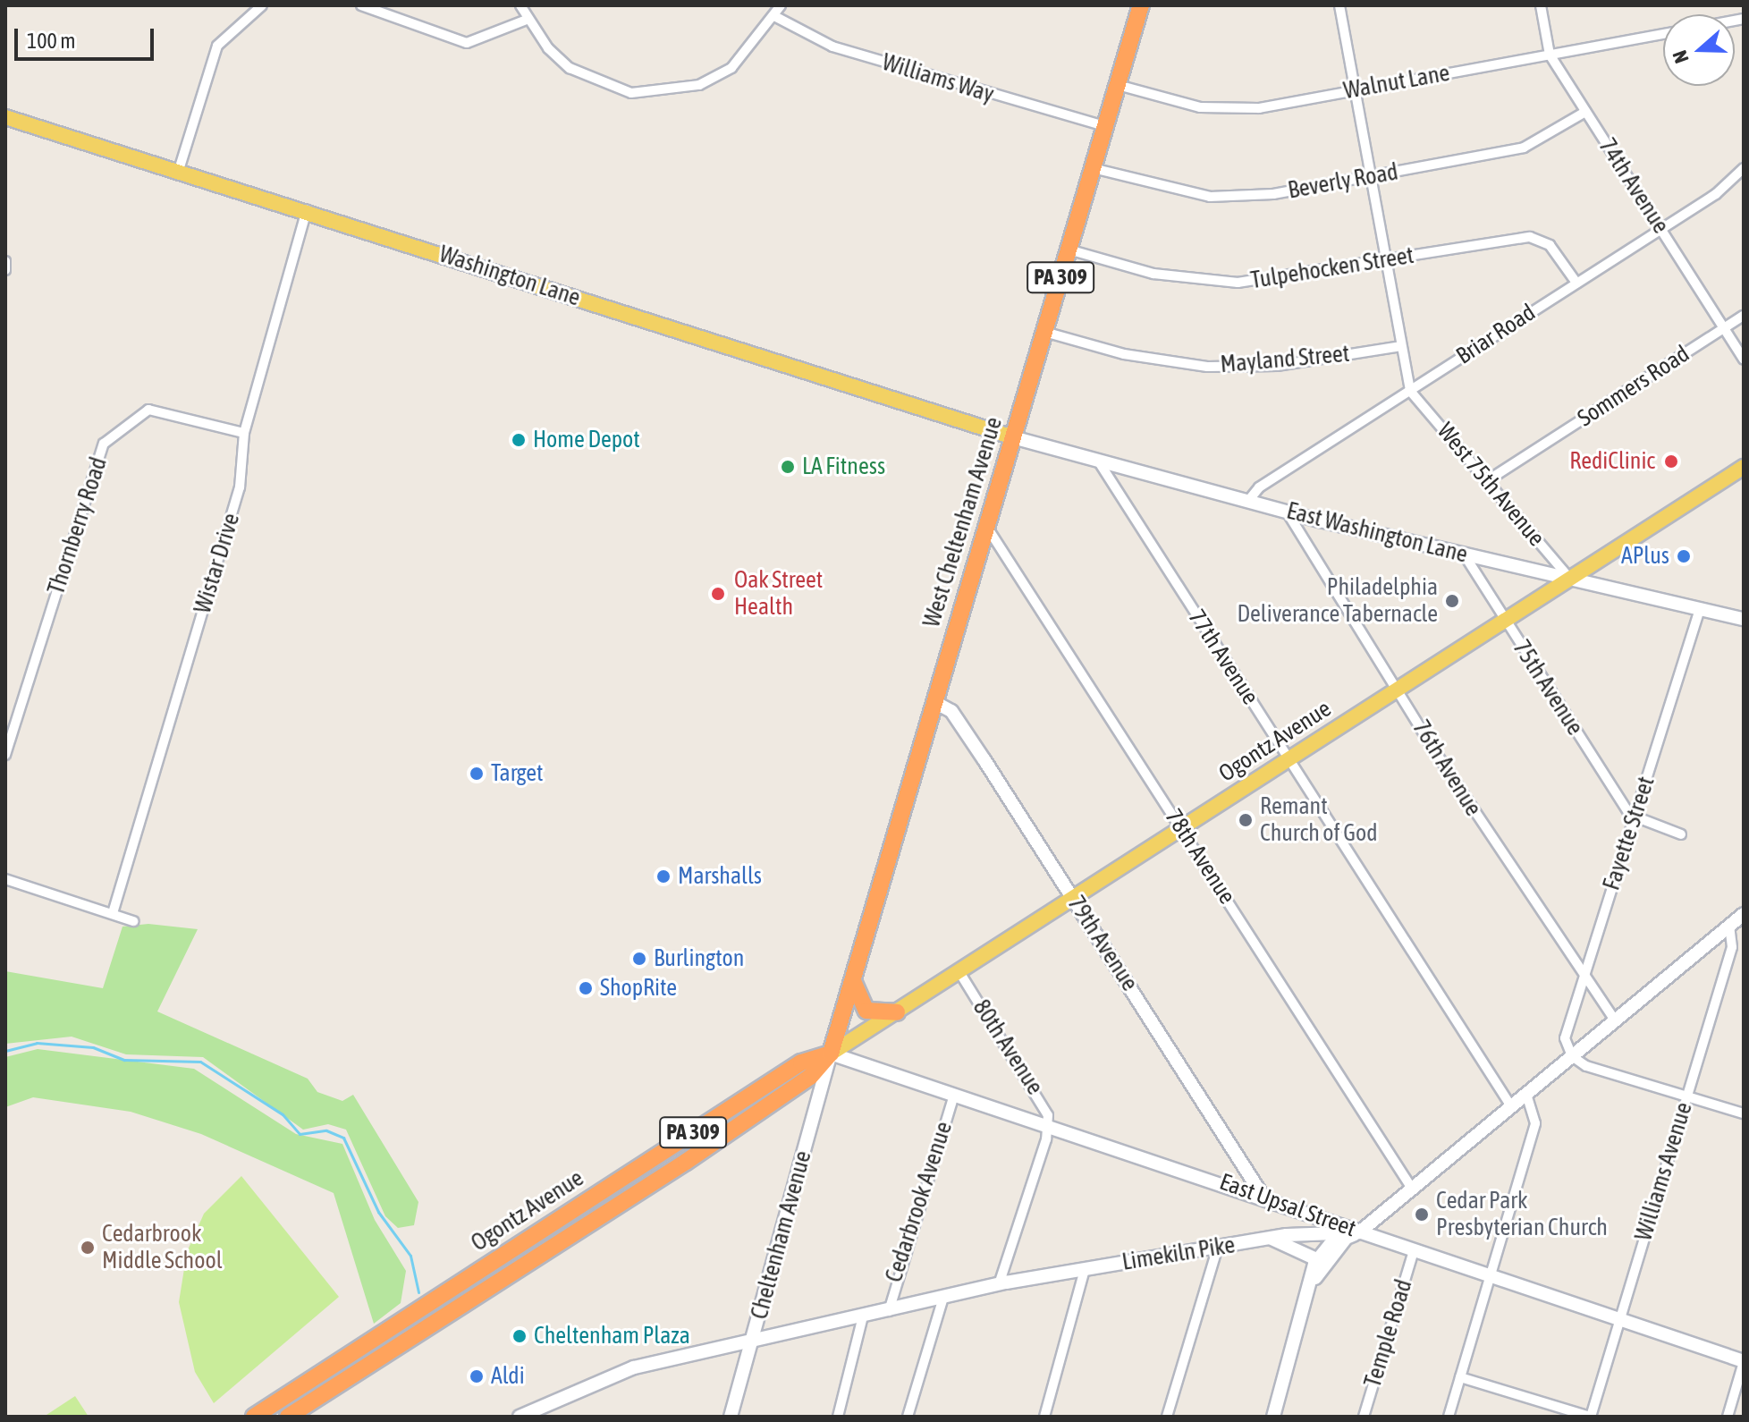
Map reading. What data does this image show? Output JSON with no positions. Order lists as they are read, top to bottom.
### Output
{
  "streets": {
    "highway": ["PA 309", "West Cheltenham Avenue", "Ogontz Avenue"],
    "main road": ["Washington Lane"],
    "street": [
      "Williams Way",
      "Walnut Lane",
      "Beverly Road",
      "74th Avenue",
      "Tulpehocken Street",
      "Briar Road",
      "Mayland Street",
      "Sommers Road",
      "West 75th Avenue",
      "Thornberry Road",
      "East Washington Lane",
      "Wistar Drive",
      "77th Avenue",
      "75th Avenue",
      "76th Avenue",
      "Fayette Street",
      "78th Avenue",
      "79th Avenue",
      "80th Avenue",
      "Williams Avenue",
      "Cedarbrook Avenue",
      "East Upsal Street",
      "Cheltenham Avenue",
      "Limekiln Pike",
      "Temple Road"
    ]
  },
  "crossings": [
    ["Williams Way", "West Cheltenham Avenue"],
    ["Walnut Lane", "74th Avenue"],
    ["Walnut Lane", "West Cheltenham Avenue"],
    ["Beverly Road", "74th Avenue"],
    ["Beverly Road", "West Cheltenham Avenue"],
    ["74th Avenue", "Briar Road"],
    ["74th Avenue", "Sommers Road"],
    ["Tulpehocken Street", "Briar Road"],
    ["Tulpehocken Street", "West Cheltenham Avenue"],
    ["Washington Lane", "West Cheltenham Avenue"],
    ["Washington Lane", "East Washington Lane"],
    ["Washington Lane", "Wistar Drive"],
    ["Briar Road", "West 75th Avenue"],
    ["Briar Road", "East Washington Lane"],
    ["Mayland Street", "West Cheltenham Avenue"],
    ["Sommers Road", "West 75th Avenue"],
    ["West 75th Avenue", "East Washington Lane"],
    ["West 75th Avenue", "Ogontz Avenue"],
    ["West Cheltenham Avenue", "East Washington Lane"],
    ["West Cheltenham Avenue", "Ogontz Avenue"],
    ["West Cheltenham Avenue", "78th Avenue"],
    ["West Cheltenham Avenue", "79th Avenue"],
    ["West Cheltenham Avenue", "East Upsal Street"],
    ["West Cheltenham Avenue", "Cheltenham Avenue"],
    ["Thornberry Road", "Wistar Drive"],
    ["East Washington Lane", "77th Avenue"],
    ["East Washington Lane", "75th Avenue"],
    ["East Washington Lane", "Ogontz Avenue"],
    ["East Washington Lane", "76th Avenue"],
    ["East Washington Lane", "Fayette Street"],
    ["77th Avenue", "Ogontz Avenue"],
    ["75th Avenue", "Ogontz Avenue"],
    ["75th Avenue", "Fayette Street"],
    ["Ogontz Avenue", "76th Avenue"],
    ["Ogontz Avenue", "78th Avenue"],
    ["Ogontz Avenue", "79th Avenue"],
    ["Ogontz Avenue", "80th Avenue"],
    ["Ogontz Avenue", "East Upsal Street"],
    ["Ogontz Avenue", "Cheltenham Avenue"],
    ["76th Avenue", "Fayette Street"],
    ["79th Avenue", "East Upsal Street"],
    ["80th Avenue", "East Upsal Street"],
    ["Williams Avenue", "East Upsal Street"],
    ["Cedarbrook Avenue", "East Upsal Street"],
    ["Cedarbrook Avenue", "Limekiln Pike"],
    ["East Upsal Street", "Cheltenham Avenue"],
    ["East Upsal Street", "Limekiln Pike"],
    ["East Upsal Street", "Temple Road"],
    ["Cheltenham Avenue", "Limekiln Pike"]
  ],
  "places": [
    "Home Depot",
    "RediClinic",
    "LA Fitness",
    "APlus",
    "Oak Street Health",
    "Philadelphia Deliverance Tabernacle",
    "Target",
    "Remant Church of God",
    "Marshalls",
    "Burlington",
    "ShopRite",
    "Cedar Park Presbyterian Church",
    "Cedarbrook Middle School",
    "Cheltenham Plaza",
    "Aldi"
  ],
  "scale_bar": "100 m",
  "north": "left"
}
